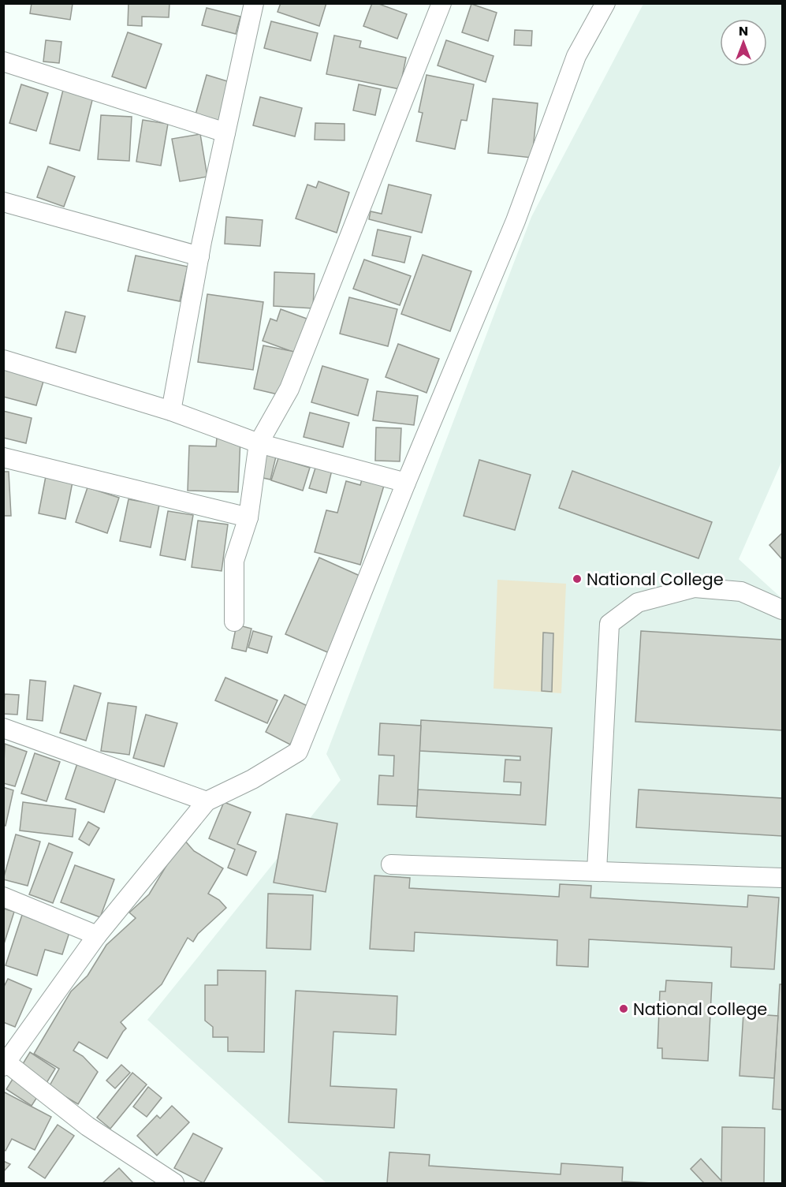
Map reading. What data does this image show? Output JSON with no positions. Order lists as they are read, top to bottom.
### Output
{
  "places": ["National College", "National college"],
  "north": "top"
}
